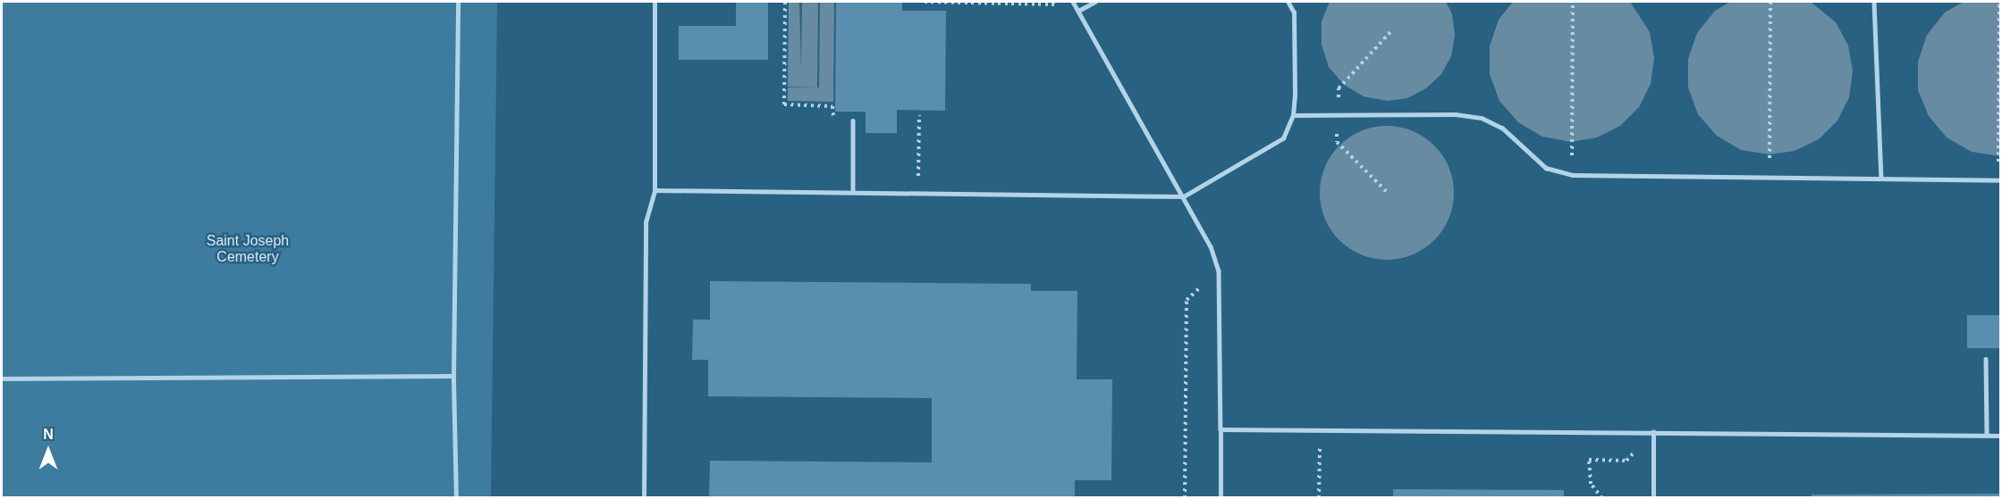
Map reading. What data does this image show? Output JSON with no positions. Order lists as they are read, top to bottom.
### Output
{
  "parks": ["Saint Joseph Cemetery"],
  "north": "top"
}
